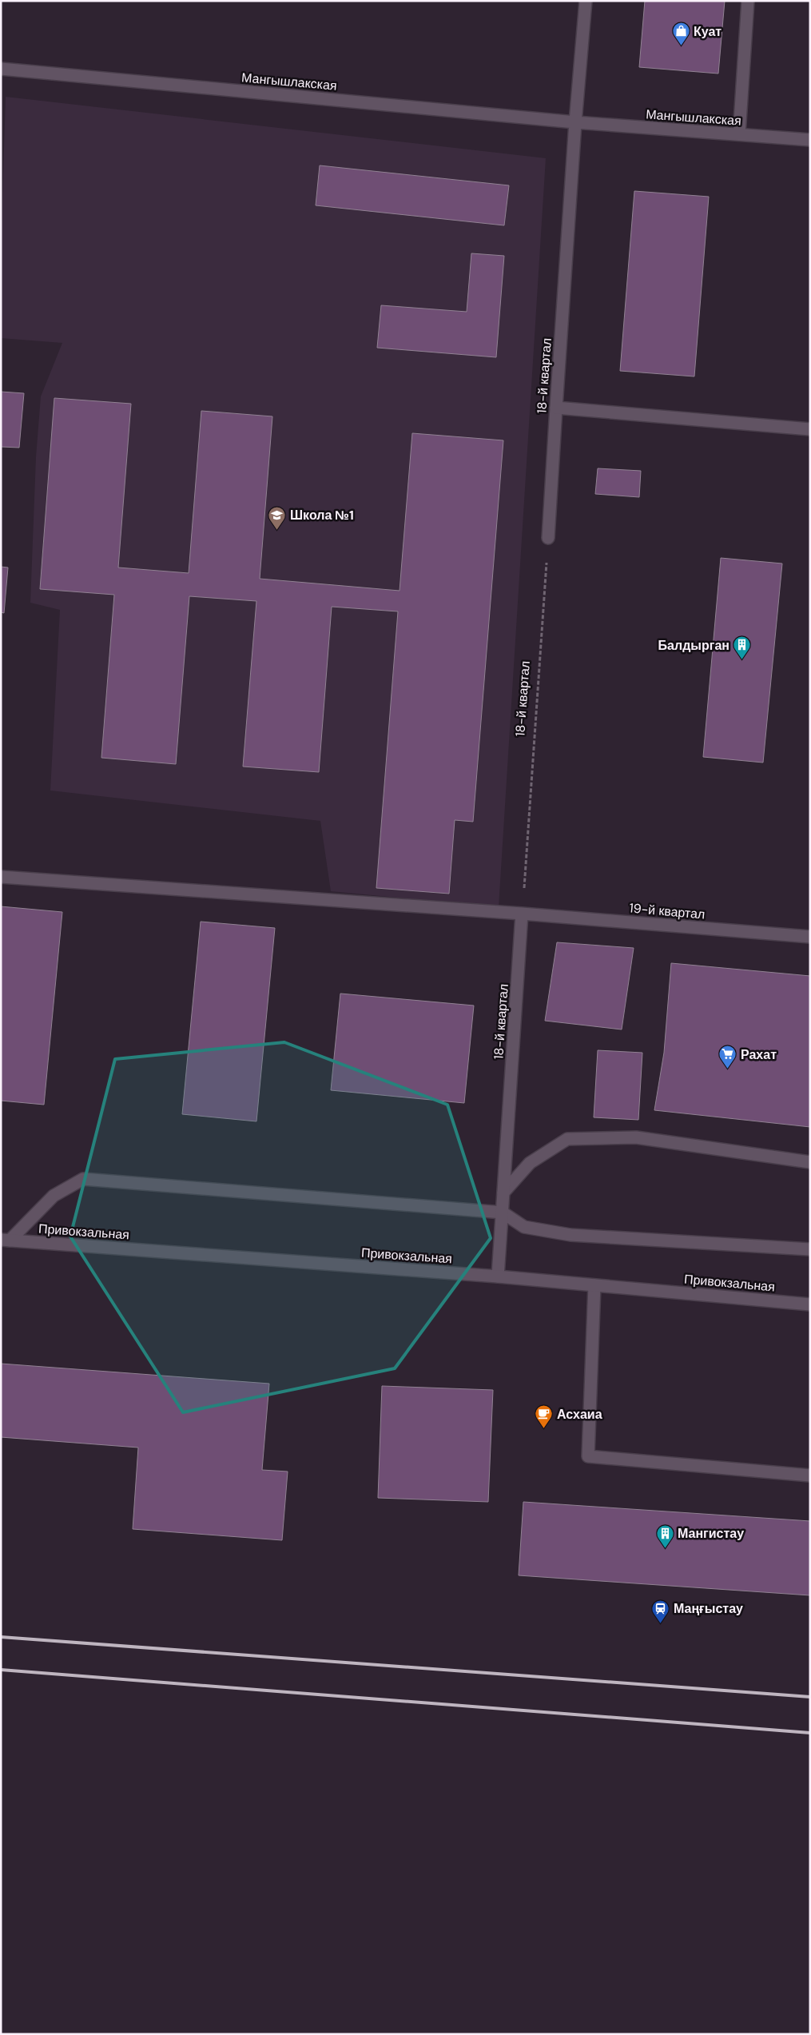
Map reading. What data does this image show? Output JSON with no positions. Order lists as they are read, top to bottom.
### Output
{
  "streets": {
    "street": [
      "Мангышлакская",
      "18-й квартал",
      "19-й квартал",
      "Привокзальная"
    ]
  },
  "crossings": [
    ["Мангышлакская", "18-й квартал"],
    ["18-й квартал", "19-й квартал"],
    ["18-й квартал", "Привокзальная"]
  ],
  "places": {
    "shop": ["Куат"],
    "school or university": ["Школа №1"],
    "building": ["Балдырган", "Мангистау"],
    "supermarket": ["Рахат"],
    "cafe": ["Асхаиа"],
    "station": ["Маңғыстау"]
  }
}
